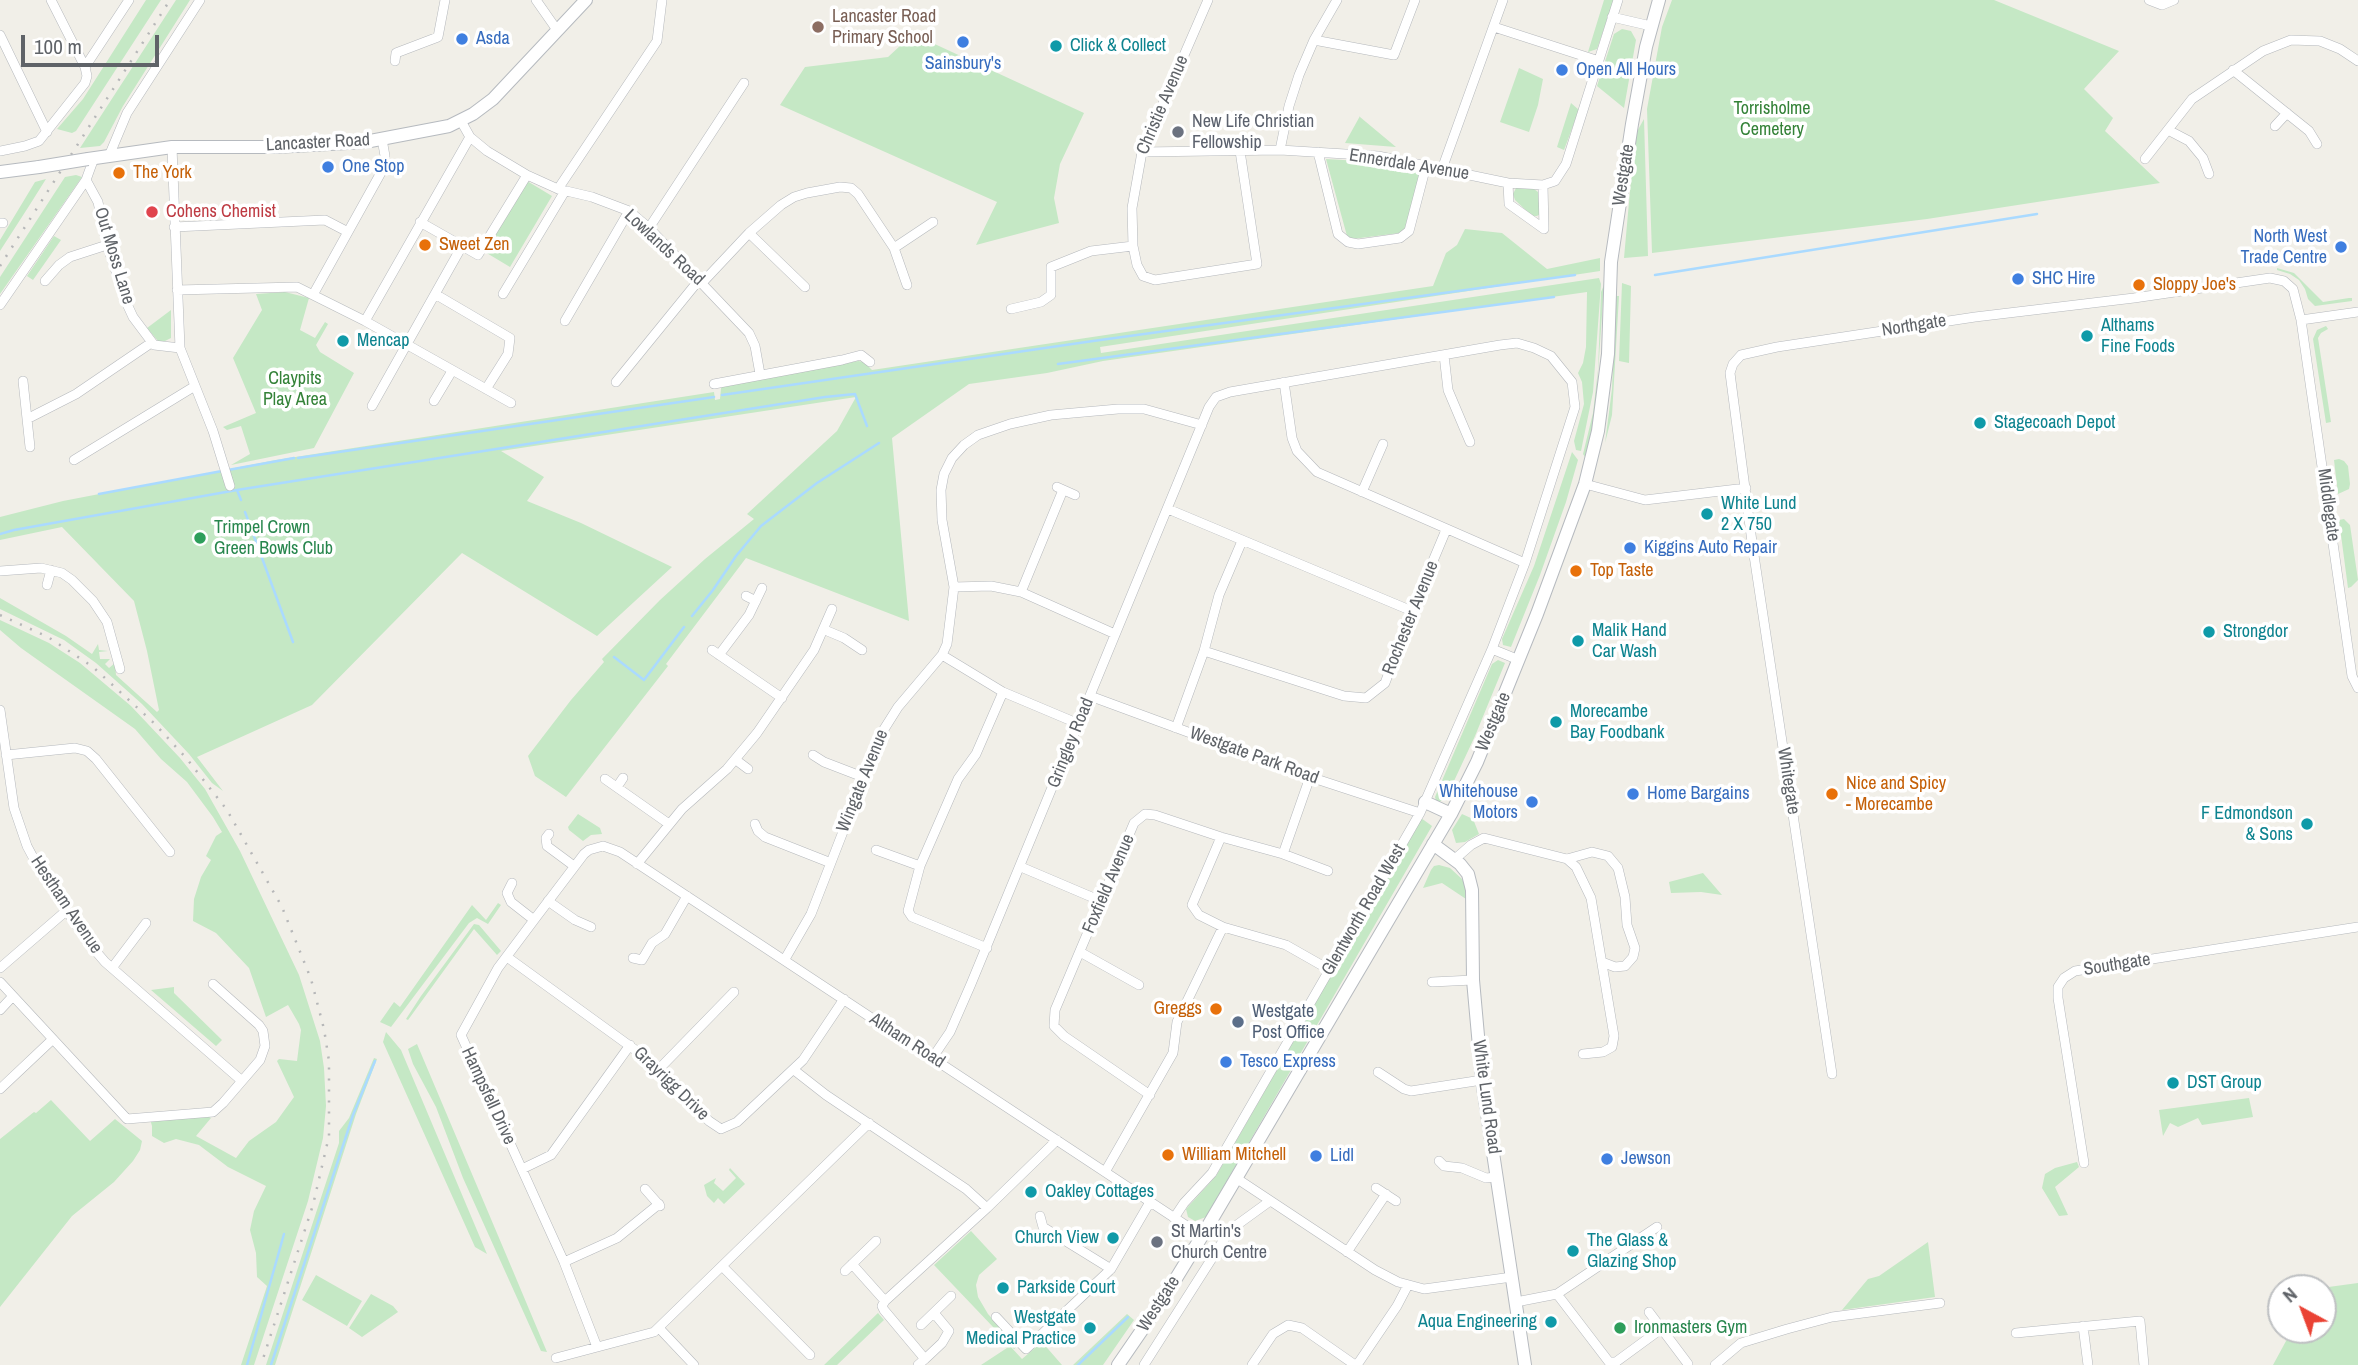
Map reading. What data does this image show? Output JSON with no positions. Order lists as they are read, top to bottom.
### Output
{
  "streets": {
    "street": [
      "Christie Avenue",
      "Lancaster Road",
      "Ennerdale Avenue",
      "Westgate",
      "Lowlands Road",
      "Out Moss Lane",
      "Northgate",
      "Middlegate",
      "Rochester Avenue",
      "Gringley Road",
      "Westgate Park Road",
      "Wingate Avenue",
      "Whitegate",
      "Foxfield Avenue",
      "Hestham Avenue",
      "Glentworth Road West",
      "Southgate",
      "Altham Road",
      "Grayrigg Drive",
      "Hampsfell Drive",
      "White Lund Road"
    ]
  },
  "crossings": [
    ["Christie Avenue", "Ennerdale Avenue"],
    ["Lancaster Road", "Lowlands Road"],
    ["Westgate", "Westgate Park Road"],
    ["Westgate", "Altham Road"],
    ["Westgate", "White Lund Road"],
    ["Northgate", "Middlegate"],
    ["Northgate", "Whitegate"],
    ["Gringley Road", "Westgate Park Road"],
    ["Gringley Road", "Wingate Avenue"],
    ["Gringley Road", "Altham Road"],
    ["Westgate Park Road", "Glentworth Road West"],
    ["Wingate Avenue", "Altham Road"],
    ["Glentworth Road West", "Altham Road"],
    ["Altham Road", "Grayrigg Drive"],
    ["Altham Road", "Hampsfell Drive"],
    ["Grayrigg Drive", "Hampsfell Drive"]
  ],
  "parks": ["Torrisholme Cemetery", "Claypits Play Area"],
  "places": [
    "Lancaster Road Primary School",
    "Asda",
    "Sainsbury's",
    "Click & Collect",
    "Open All Hours",
    "New Life Christian Fellowship",
    "One Stop",
    "The York",
    "Cohens Chemist",
    "Sweet Zen",
    "North West Trade Centre",
    "SHC Hire",
    "Sloppy Joe's",
    "Althams Fine Foods",
    "Mencap",
    "Stagecoach Depot",
    "White Lund 2 X 750",
    "Trimpel Crown Green Bowls Club",
    "Kiggins Auto Repair",
    "Top Taste",
    "Strongdor",
    "Malik Hand Car Wash",
    "Morecambe Bay Foodbank",
    "Home Bargains",
    "Nice and Spicy - Morecambe",
    "Whitehouse Motors",
    "F Edmondson & Sons",
    "Greggs",
    "Westgate Post Office",
    "Tesco Express",
    "DST Group",
    "William Mitchell",
    "Lidl",
    "Jewson",
    "Oakley Cottages",
    "Church View",
    "St Martin's Church Centre",
    "The Glass & Glazing Shop",
    "Parkside Court",
    "Aqua Engineering",
    "Westgate Medical Practice",
    "Ironmasters Gym"
  ],
  "scale_bar": "100 m",
  "north": "top left"
}
